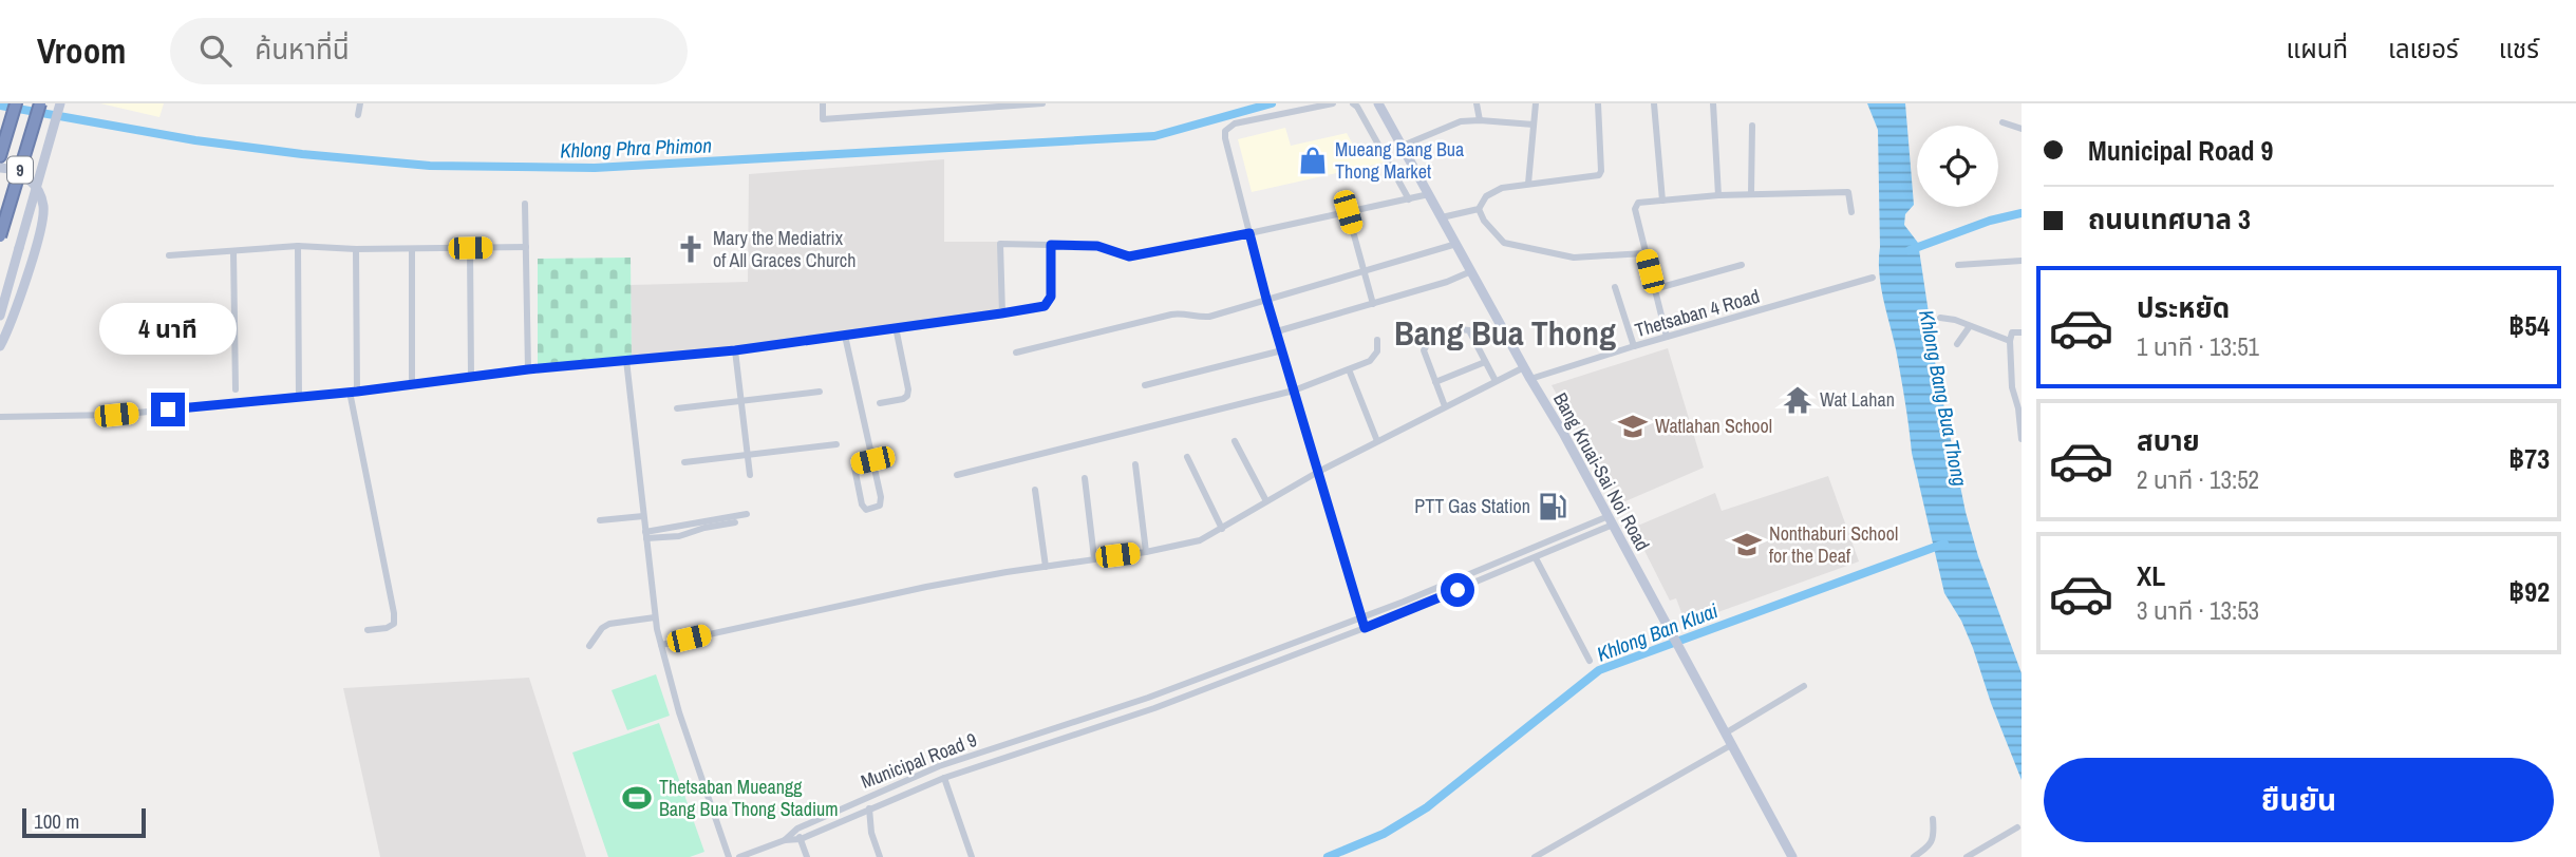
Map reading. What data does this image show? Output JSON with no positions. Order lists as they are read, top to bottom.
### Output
{
  "streets": {
    "highway": ["9"],
    "main road": ["Bang Kruai-Sai Noi Road"],
    "street": ["Thetsaban 4 Road", "Municipal Road 9"]
  },
  "crossings": [
    ["Thetsaban 4 Road", "Bang Kruai-Sai Noi Road"],
    ["Bang Kruai-Sai Noi Road", "Municipal Road 9"]
  ],
  "districts": ["Bang Bua Thong"],
  "water": ["Khlong Phra Phimon", "Khlong Bang Bua Thong", "Khlong Ban Kluai"],
  "places": {
    "shop": ["Mueang Bang Bua Thong Market"],
    "church": ["Mary the Mediatrix of All Graces Church"],
    "temple": ["Wat Lahan"],
    "school or university": ["Watlahan School", "Nonthaburi School for the Deaf"],
    "fuel station": ["PTT Gas Station"],
    "sports": ["Thetsaban Mueangg Bang Bua Thong Stadium"]
  },
  "scale_bar": "100 m",
  "page": {
    "header": "Vroom",
    "search": "ค้นหาที่นี่",
    "nav": ["แผนที่", "เลเยอร์", "แชร์"],
    "banner": ["Municipal Road 9", "ถนนเทศบาล 3"],
    "list": [
      {
        "name": "ประหยัด",
        "note": "1 นาที · 13:51",
        "value": "฿54"
      },
      {
        "name": "สบาย",
        "note": "2 นาที · 13:52",
        "value": "฿73"
      },
      {
        "name": "XL",
        "note": "3 นาที · 13:53",
        "value": "฿92"
      }
    ],
    "bubble": "4 นาที",
    "buttons": "ยืนยัน",
    "scale": "100 m"
  }
}
